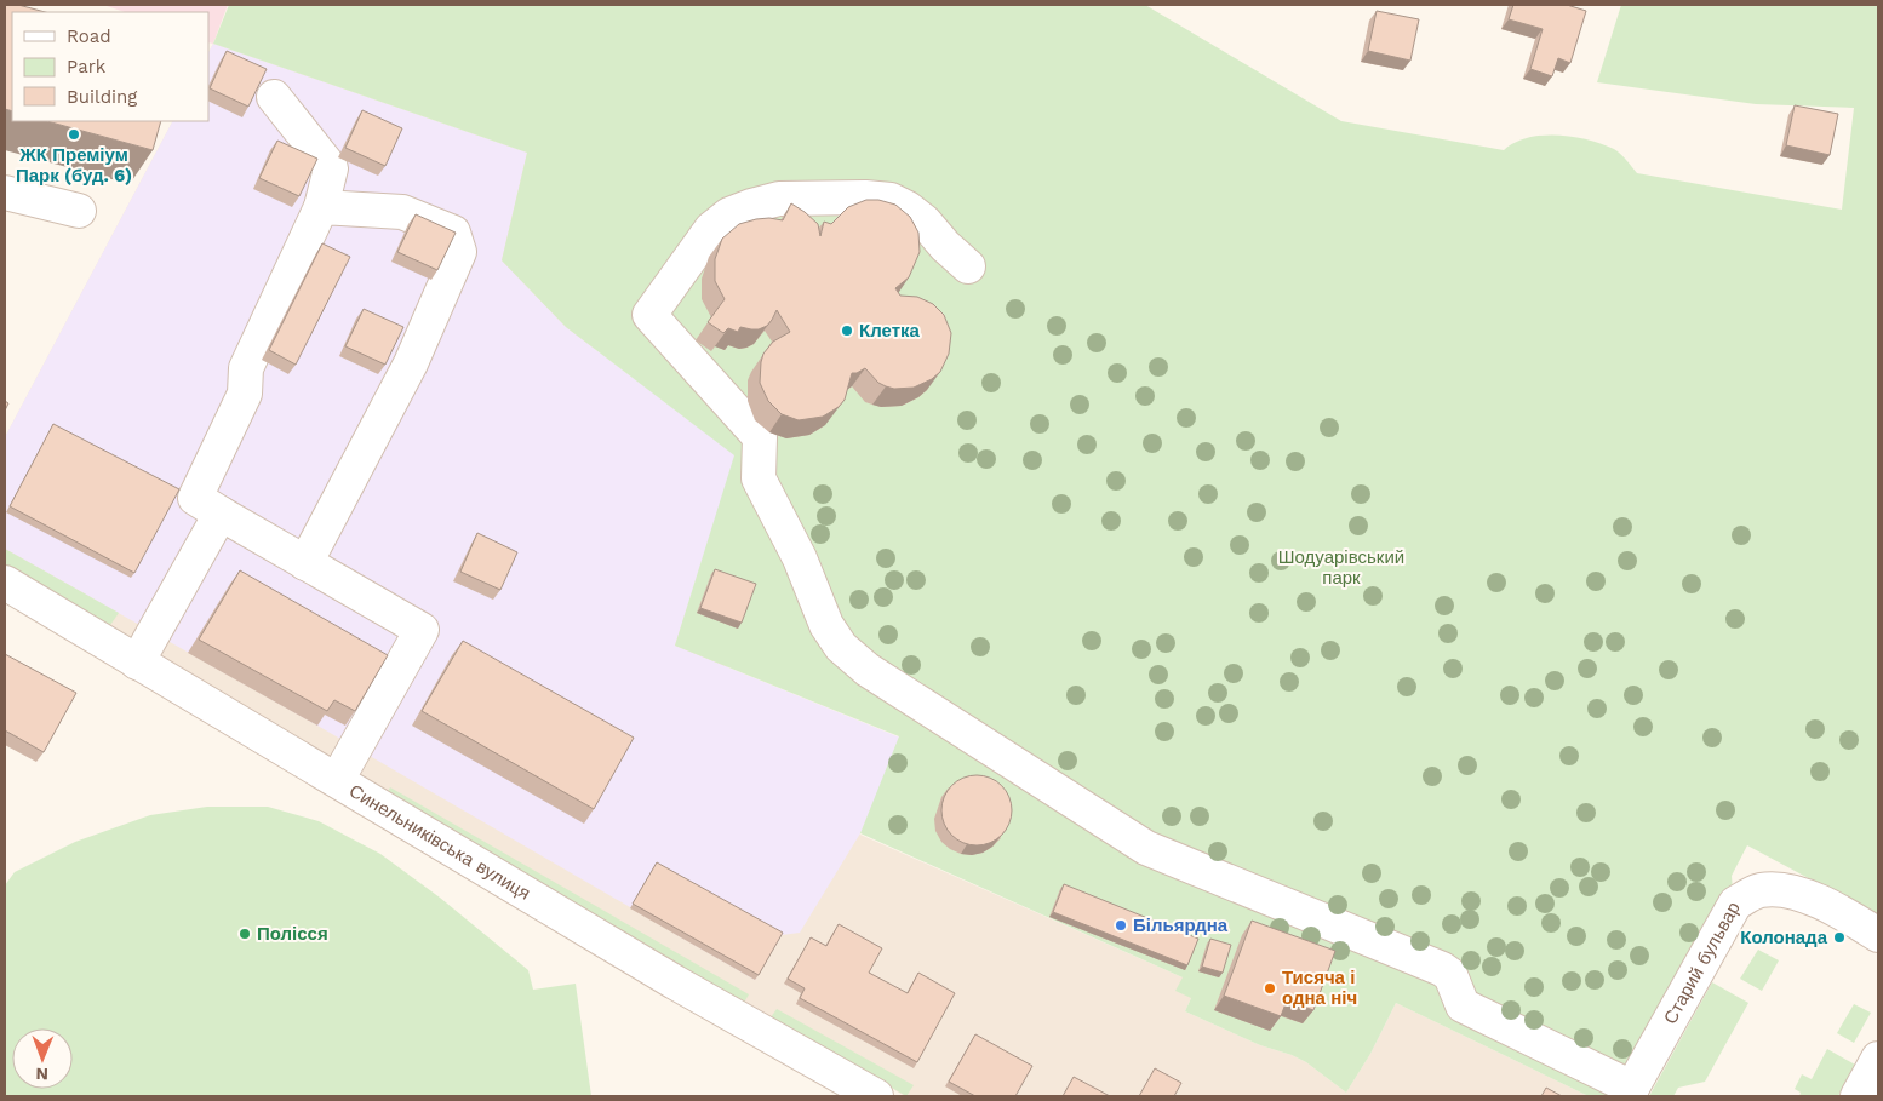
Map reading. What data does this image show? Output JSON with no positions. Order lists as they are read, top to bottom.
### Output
{
  "streets": {
    "street": ["Синельниківська вулиця", "Старий бульвар"]
  },
  "parks": ["Шодуарівський парк"],
  "places": [
    "ЖК Преміум Парк (буд. 6)",
    "Клетка",
    "Більярдна",
    "Полісся",
    "Колонада",
    "Тисяча і одна ніч"
  ],
  "legend": ["Road", "Park", "Building"],
  "north": "bottom"
}
